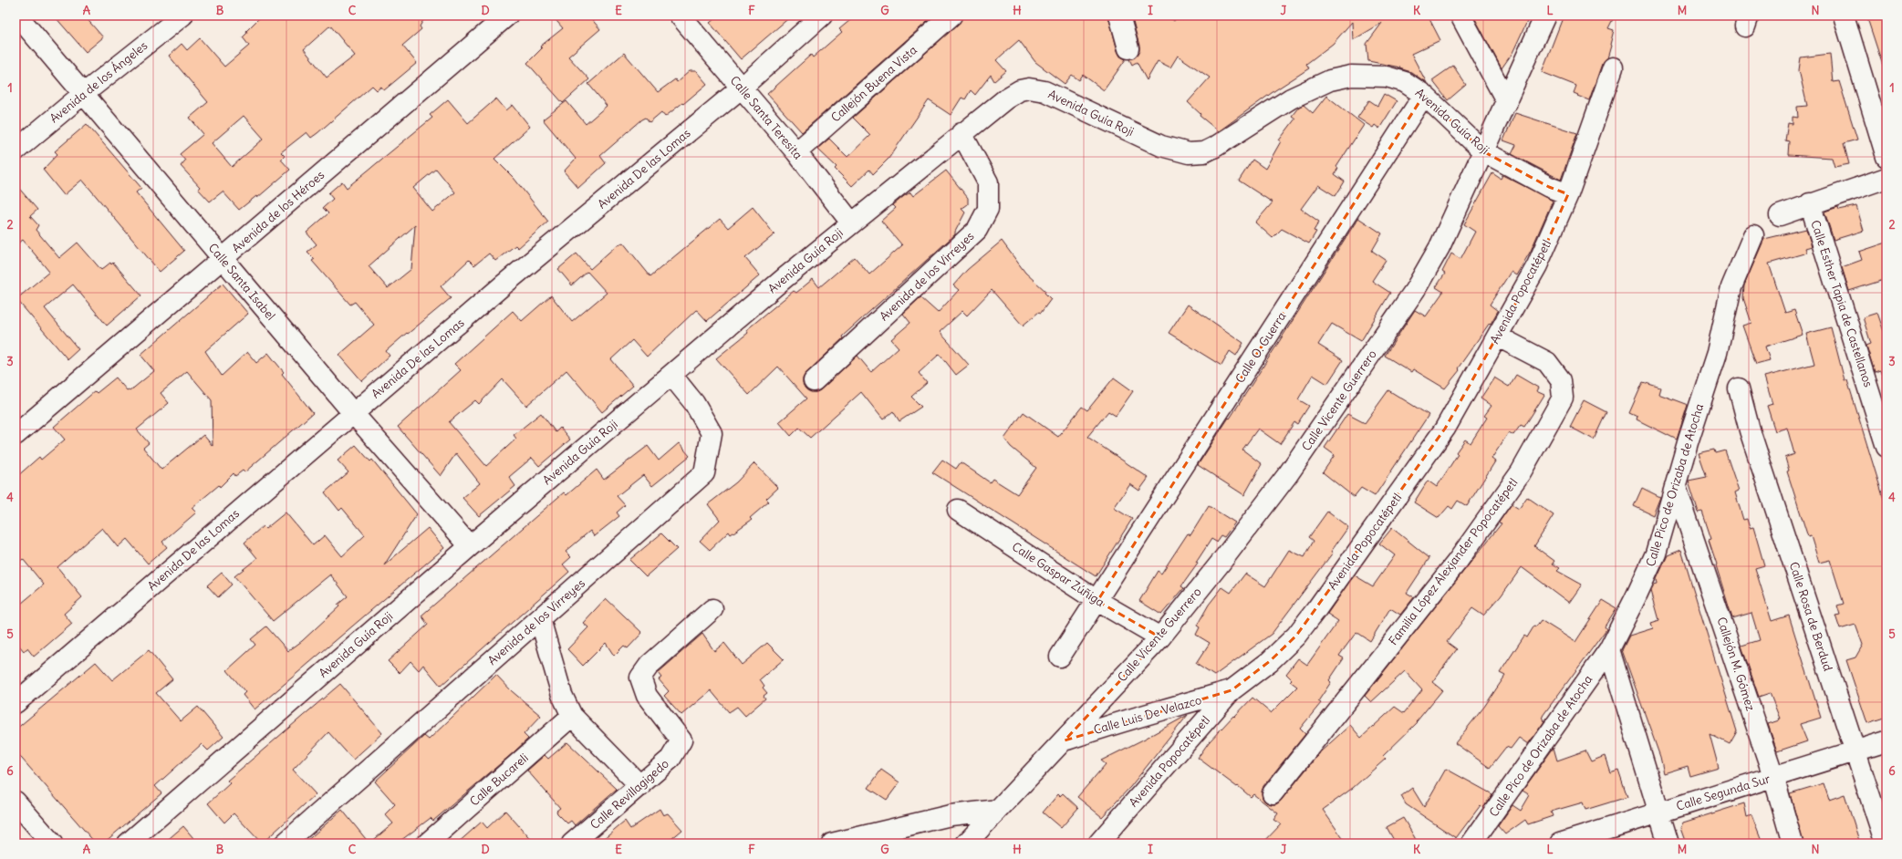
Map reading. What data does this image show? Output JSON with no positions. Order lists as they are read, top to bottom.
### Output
{
  "streets": {
    "street": [
      "Avenida de los Ángeles",
      "Callejón Buena Vista",
      "Avenida Guía Roji",
      "Calle Santa Teresita",
      "Avenida De las Lomas",
      "Avenida de los Héroes",
      "Avenida de los Virreyes",
      "Calle Santa Isabel",
      "Avenida Popocatépetl",
      "Calle Esther Tapia de Castellanos",
      "Calle O. Guerra",
      "Calle Vicente Guerrero",
      "Calle Pico de Orizaba de Atocha",
      "Familia López Alexjander Popocatépetl",
      "Calle Gaspar Zúñiga",
      "Calle Rosa de Berdud",
      "Callejón M. Gómez",
      "Calle Luis De Velazco",
      "Calle Bucareli",
      "Calle Segunda Sur",
      "Calle Revillagigedo"
    ]
  },
  "crossings": [
    ["Avenida de los Ángeles", "Calle Santa Isabel"],
    ["Callejón Buena Vista", "Calle Santa Teresita"],
    ["Avenida Guía Roji", "Calle Santa Teresita"],
    ["Avenida Guía Roji", "Avenida de los Virreyes"],
    ["Avenida Guía Roji", "Calle Santa Isabel"],
    ["Avenida Guía Roji", "Avenida Popocatépetl"],
    ["Avenida Guía Roji", "Calle O. Guerra"],
    ["Avenida Guía Roji", "Calle Vicente Guerrero"],
    ["Calle Santa Teresita", "Avenida De las Lomas"],
    ["Avenida De las Lomas", "Calle Santa Isabel"],
    ["Avenida de los Héroes", "Calle Santa Isabel"],
    ["Avenida Popocatépetl", "Familia López Alexjander Popocatépetl"],
    ["Avenida Popocatépetl", "Calle Luis De Velazco"],
    ["Calle O. Guerra", "Calle Gaspar Zúñiga"],
    ["Calle Vicente Guerrero", "Calle Gaspar Zúñiga"],
    ["Calle Vicente Guerrero", "Calle Luis De Velazco"],
    ["Calle Pico de Orizaba de Atocha", "Callejón M. Gómez"],
    ["Calle Rosa de Berdud", "Calle Segunda Sur"],
    ["Callejón M. Gómez", "Calle Segunda Sur"]
  ],
  "grid": {
    "columns": [
      "A",
      "B",
      "C",
      "D",
      "E",
      "F",
      "G",
      "H",
      "I",
      "J",
      "K",
      "L",
      "M",
      "N"
    ],
    "rows": [
      "1",
      "2",
      "3",
      "4",
      "5",
      "6"
    ]
  }
}
